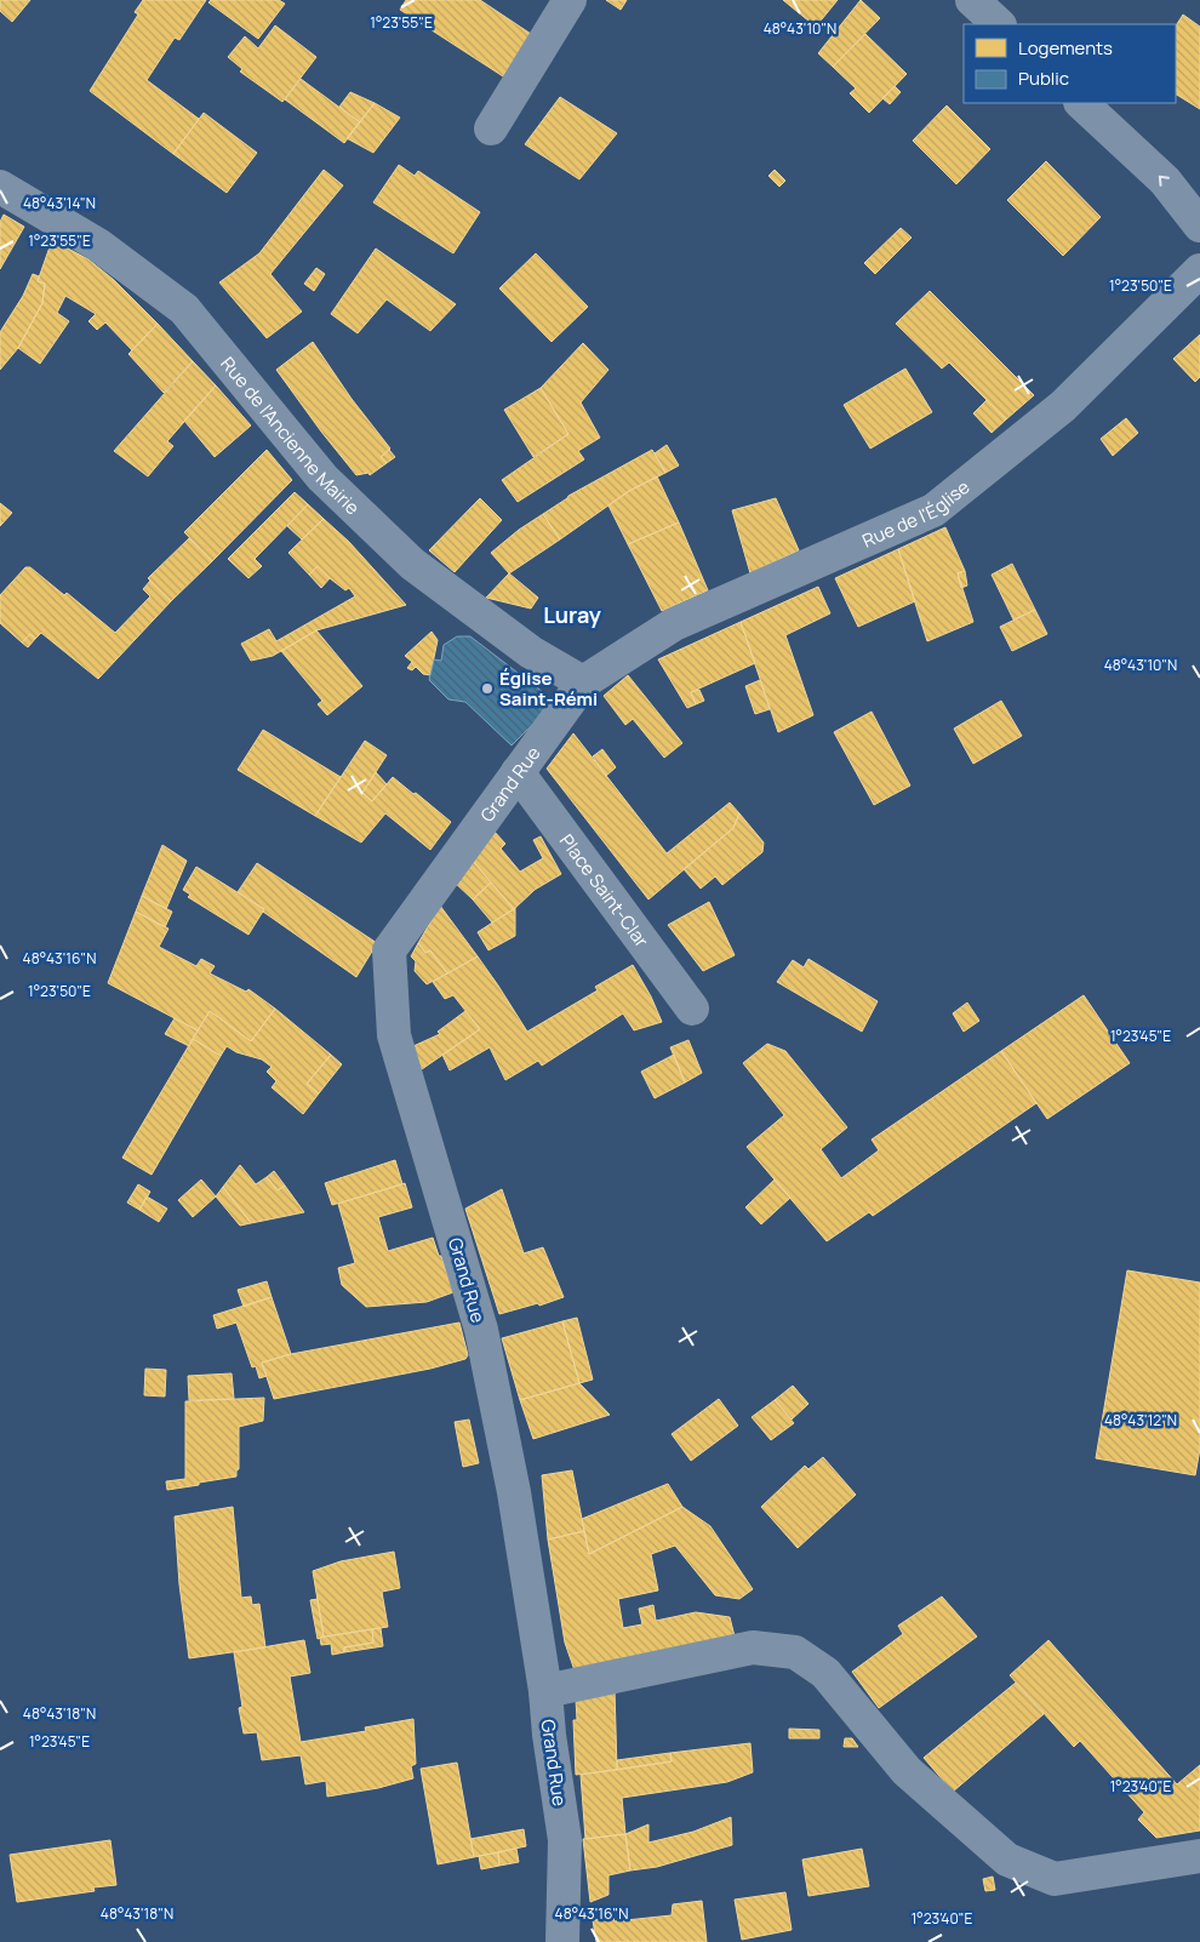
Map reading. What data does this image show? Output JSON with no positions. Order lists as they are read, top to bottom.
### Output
{
  "streets": {
    "street": [
      "Rue de l'Ancienne Mairie",
      "Rue de l'Église",
      "Grand Rue",
      "Place Saint-Clar"
    ]
  },
  "crossings": [
    ["Rue de l'Ancienne Mairie", "Rue de l'Église"],
    ["Rue de l'Ancienne Mairie", "Grand Rue"],
    ["Rue de l'Église", "Grand Rue"],
    ["Grand Rue", "Place Saint-Clar"]
  ],
  "districts": ["Luray"],
  "places": ["Église Saint-Rémi"],
  "legend": ["Logements", "Public"],
  "coordinates": [
    "1°23'55\"E",
    "48°43'10\"N",
    "48°43'14\"N",
    "1°23'50\"E",
    "48°43'16\"N",
    "1°23'45\"E",
    "48°43'12\"N",
    "48°43'18\"N",
    "1°23'40\"E"
  ]
}
